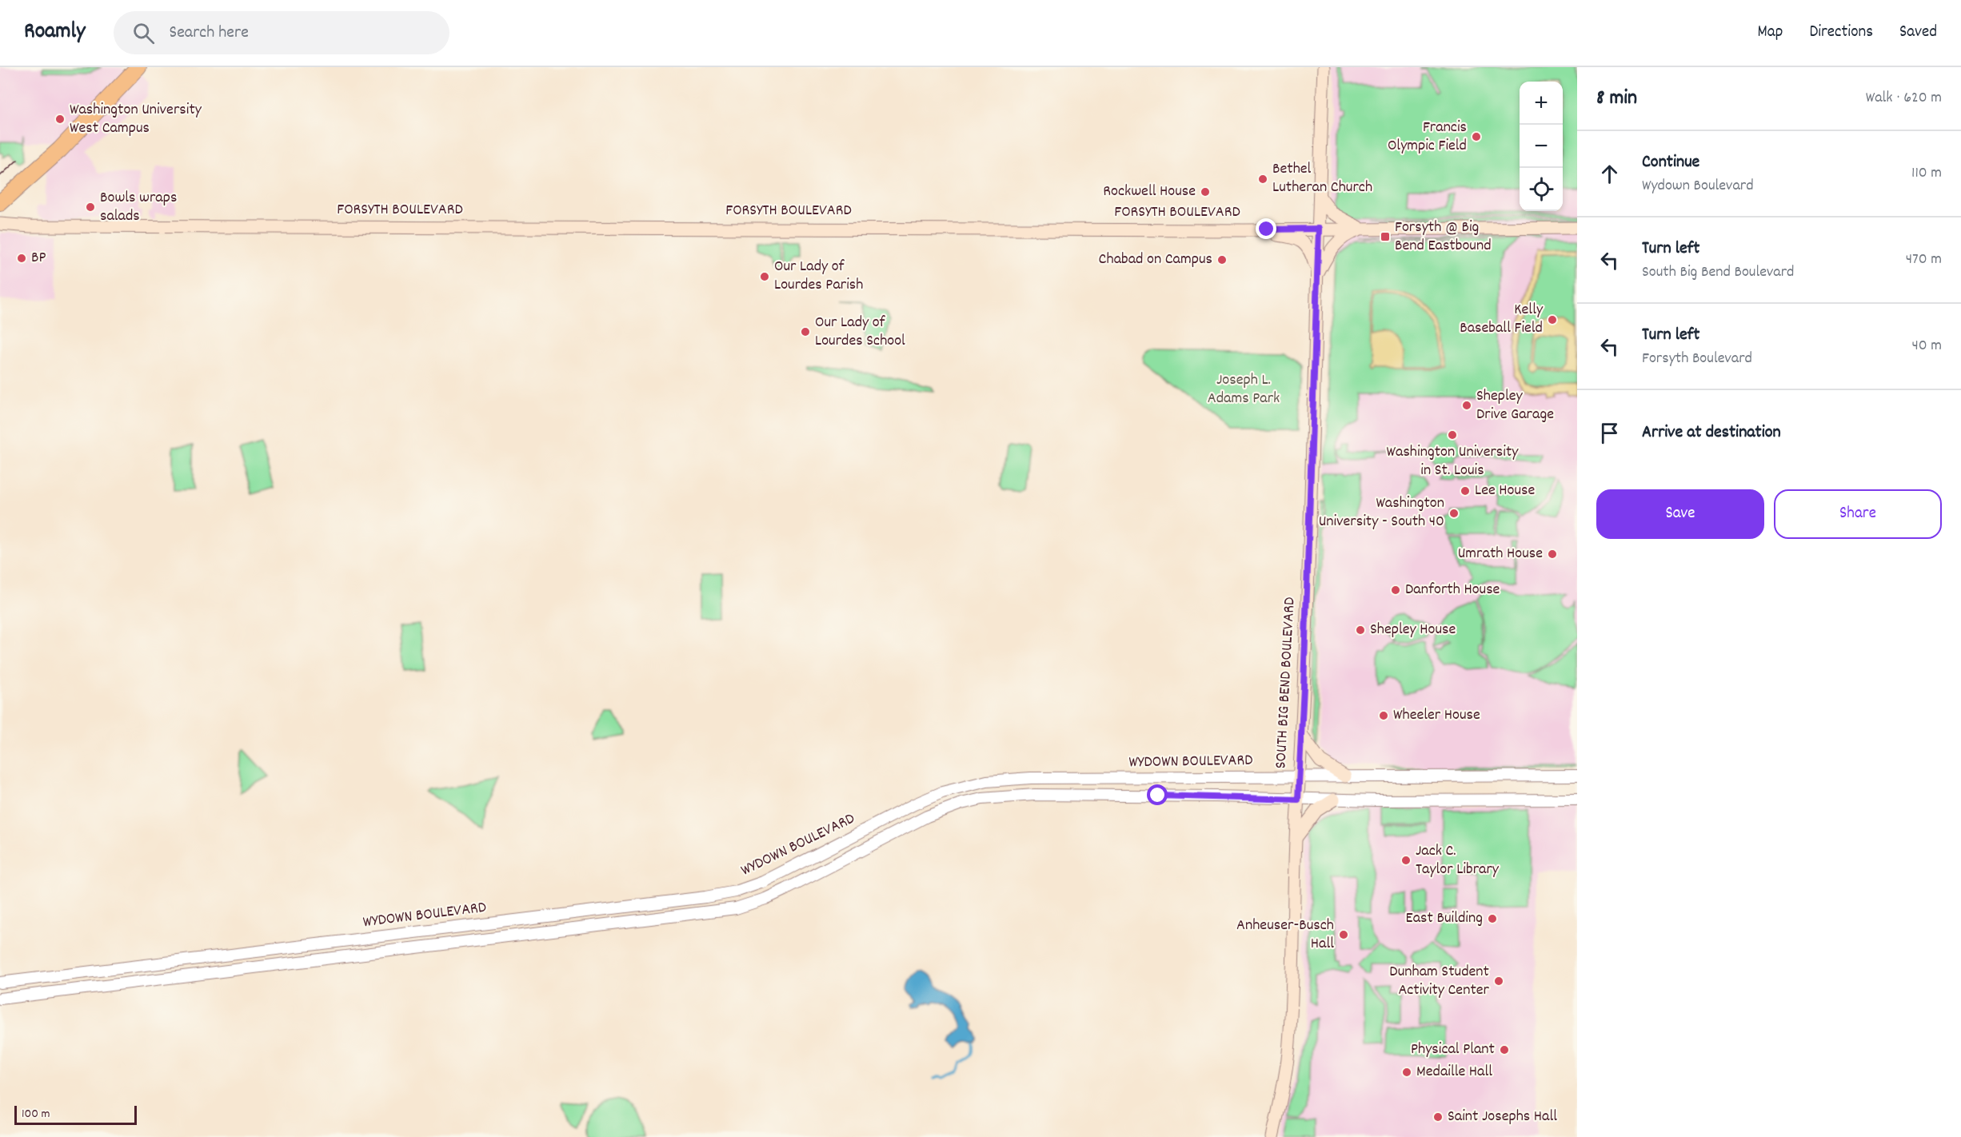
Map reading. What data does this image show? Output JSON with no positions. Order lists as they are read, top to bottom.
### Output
{
  "streets": {
    "main road": ["FORSYTH BOULEVARD", "SOUTH BIG BEND BOULEVARD"],
    "street": ["WYDOWN BOULEVARD"]
  },
  "crossings": [
    ["FORSYTH BOULEVARD", "SOUTH BIG BEND BOULEVARD"],
    ["SOUTH BIG BEND BOULEVARD", "WYDOWN BOULEVARD"]
  ],
  "parks": ["Joseph L. Adams Park"],
  "places": {
    "other": [
      "Washington University West Campus",
      "Francis Olympic Field",
      "Bethel Lutheran Church",
      "Rockwell House",
      "Bowls wraps salads",
      "BP",
      "Chabad on Campus",
      "Our Lady of Lourdes Parish",
      "Kelly Baseball Field",
      "Our Lady of Lourdes School",
      "Shepley Drive Garage",
      "Washington University in St. Louis",
      "Lee House",
      "Washington University - South 40",
      "Umrath House",
      "Danforth House",
      "Shepley House",
      "Wheeler House",
      "Jack C. Taylor Library",
      "East Building",
      "Anheuser-Busch Hall",
      "Dunham Student Activity Center",
      "Physical Plant",
      "Medaille Hall",
      "Saint Josephs Hall"
    ],
    "transit": ["Forsyth @ Big Bend Eastbound"]
  },
  "scale_bar": "100 m",
  "page": {
    "header": "Roamly",
    "search": "Search here",
    "nav": ["Map", "Directions", "Saved"],
    "heading": ["8 min", "Walk · 620 m"],
    "map_buttons": ["+", "−"],
    "list": [
      ["Continue", "Wydown Boulevard", "110 m"],
      ["Turn left", "South Big Bend Boulevard", "470 m"],
      ["Turn left", "Forsyth Boulevard", "40 m"],
      "Arrive at destination"
    ],
    "buttons": ["Save", "Share"],
    "scale": "100 m"
  }
}
